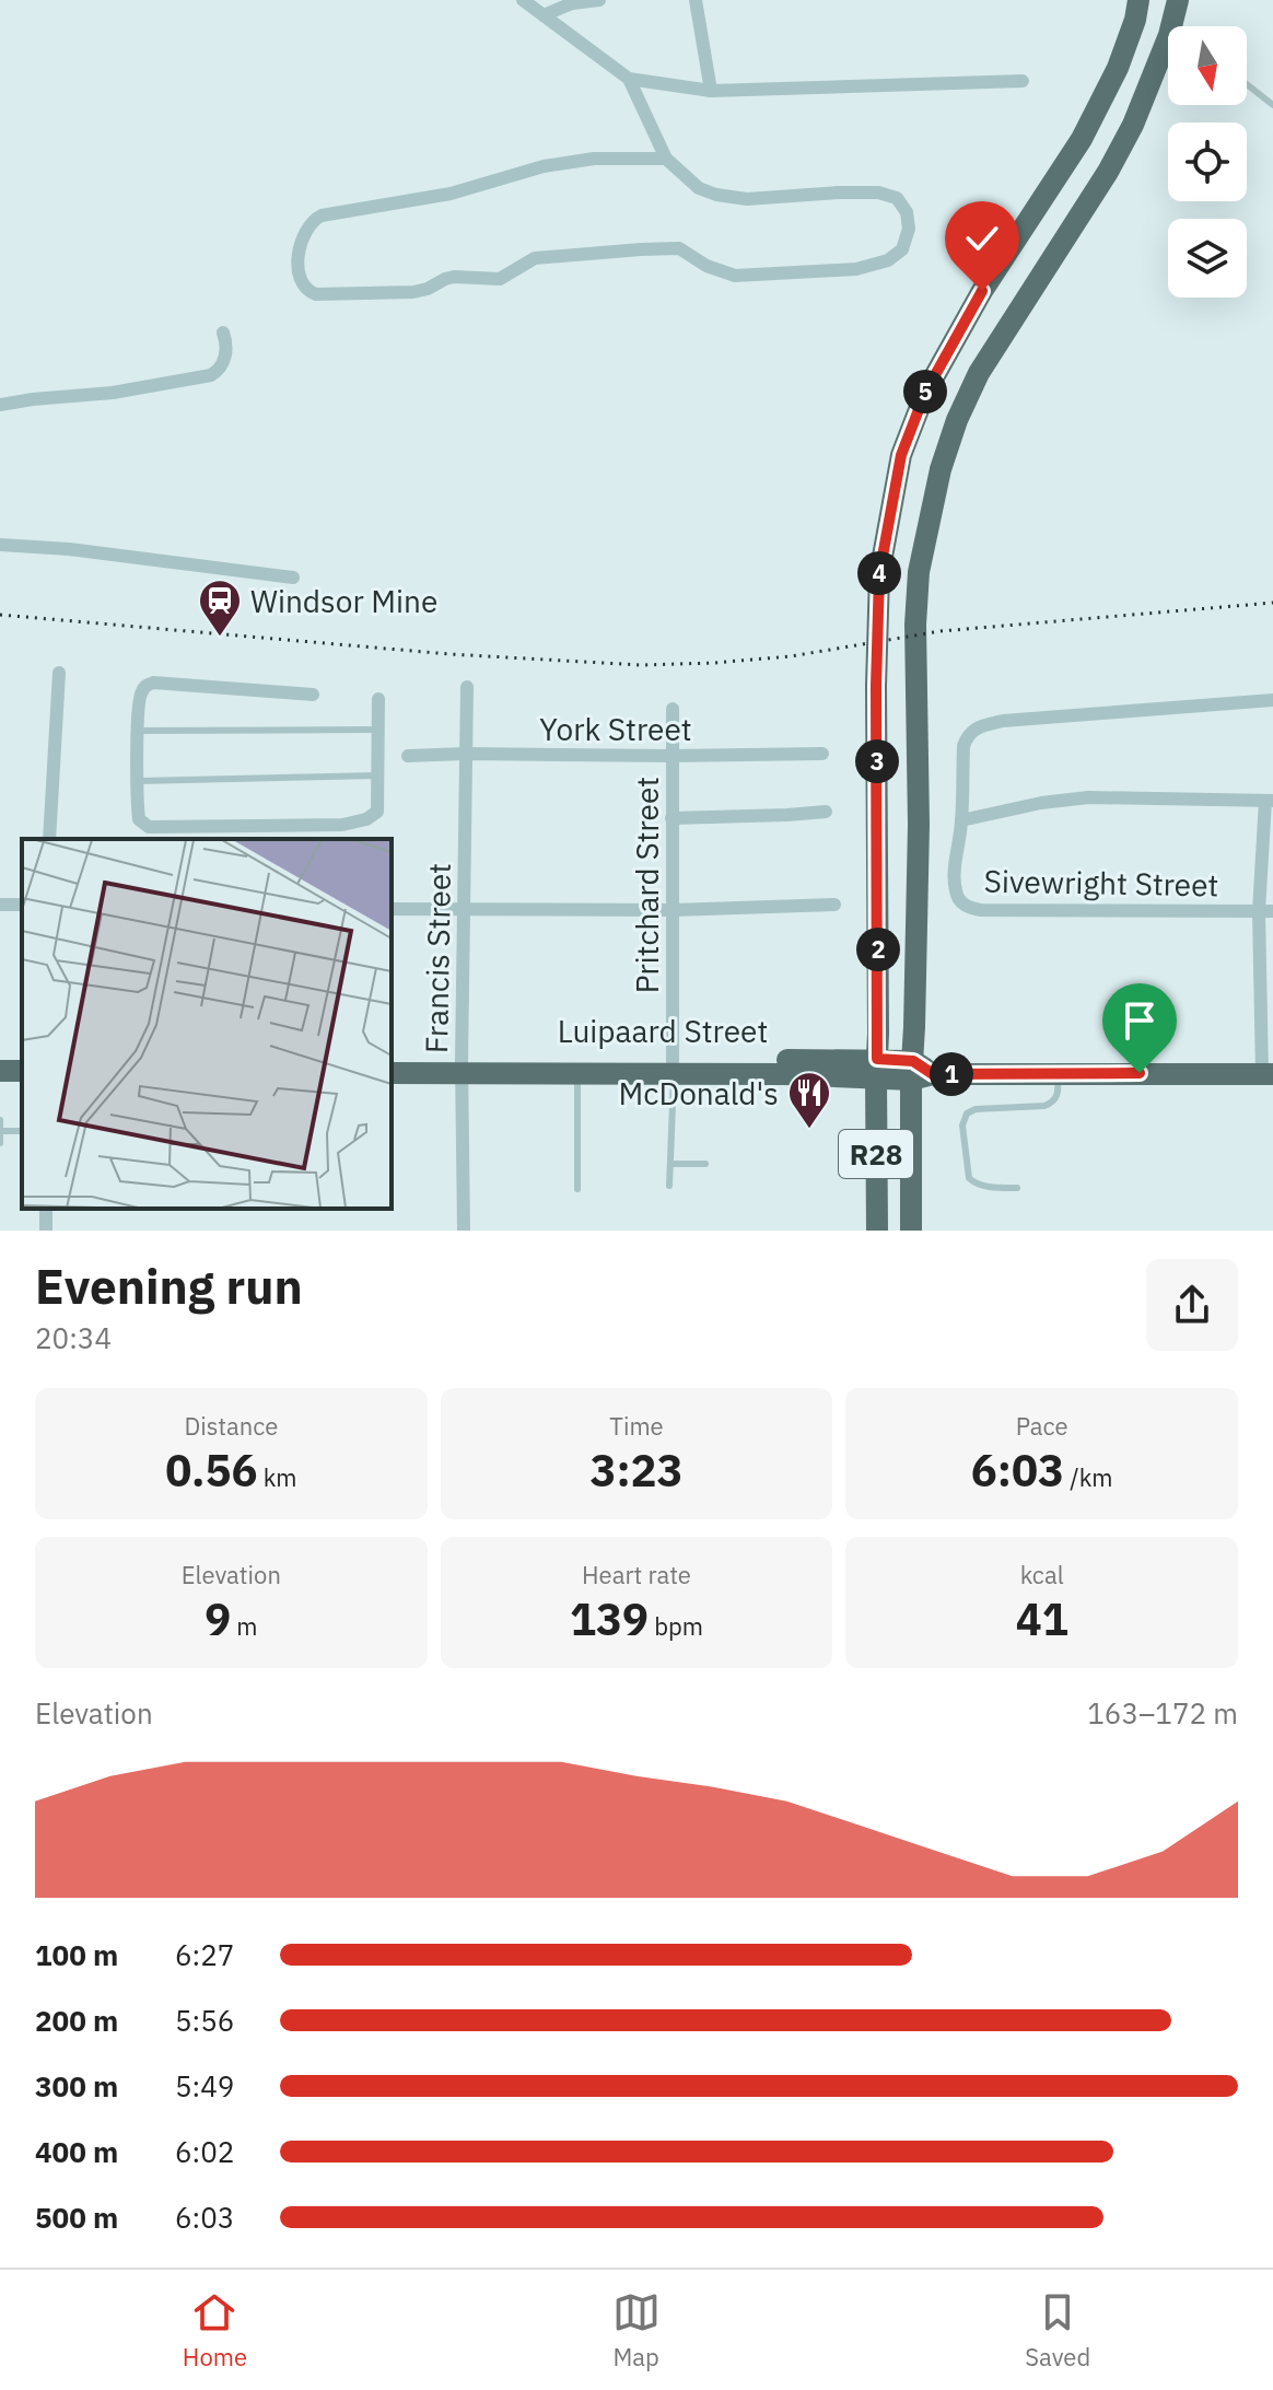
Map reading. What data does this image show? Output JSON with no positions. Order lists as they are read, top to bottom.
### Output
{
  "streets": {
    "main road": ["Luipaard Street", "R28"],
    "street": [
      "York Street",
      "Sivewright Street",
      "Pritchard Street",
      "Francis Street"
    ]
  },
  "crossings": [
    ["York Street", "Pritchard Street"],
    ["York Street", "Francis Street"],
    ["Pritchard Street", "Luipaard Street"],
    ["Francis Street", "Luipaard Street"],
    ["Luipaard Street", "R28"]
  ],
  "places": {
    "station": ["Windsor Mine"],
    "restaurant": ["McDonald's"]
  },
  "north": "bottom",
  "page": {
    "pins": [
      "5",
      "4",
      "3",
      "2",
      "1"
    ],
    "heading": ["Evening run", "20:34"],
    "stats": [
      ["Distance", "0.56 km"],
      ["Time", "3:23"],
      ["Pace", "6:03 /km"],
      ["Elevation", "9 m"],
      ["Heart rate", "139 bpm"],
      ["kcal", "41"]
    ],
    "chart": ["Elevation", "163–172 m"],
    "list": [
      {
        "name": "100 m",
        "note": "6:27"
      },
      {
        "name": "200 m",
        "note": "5:56"
      },
      {
        "name": "300 m",
        "note": "5:49"
      },
      {
        "name": "400 m",
        "note": "6:02"
      },
      {
        "name": "500 m",
        "note": "6:03"
      }
    ],
    "tabs": ["Home", "Map", "Saved"]
  }
}
